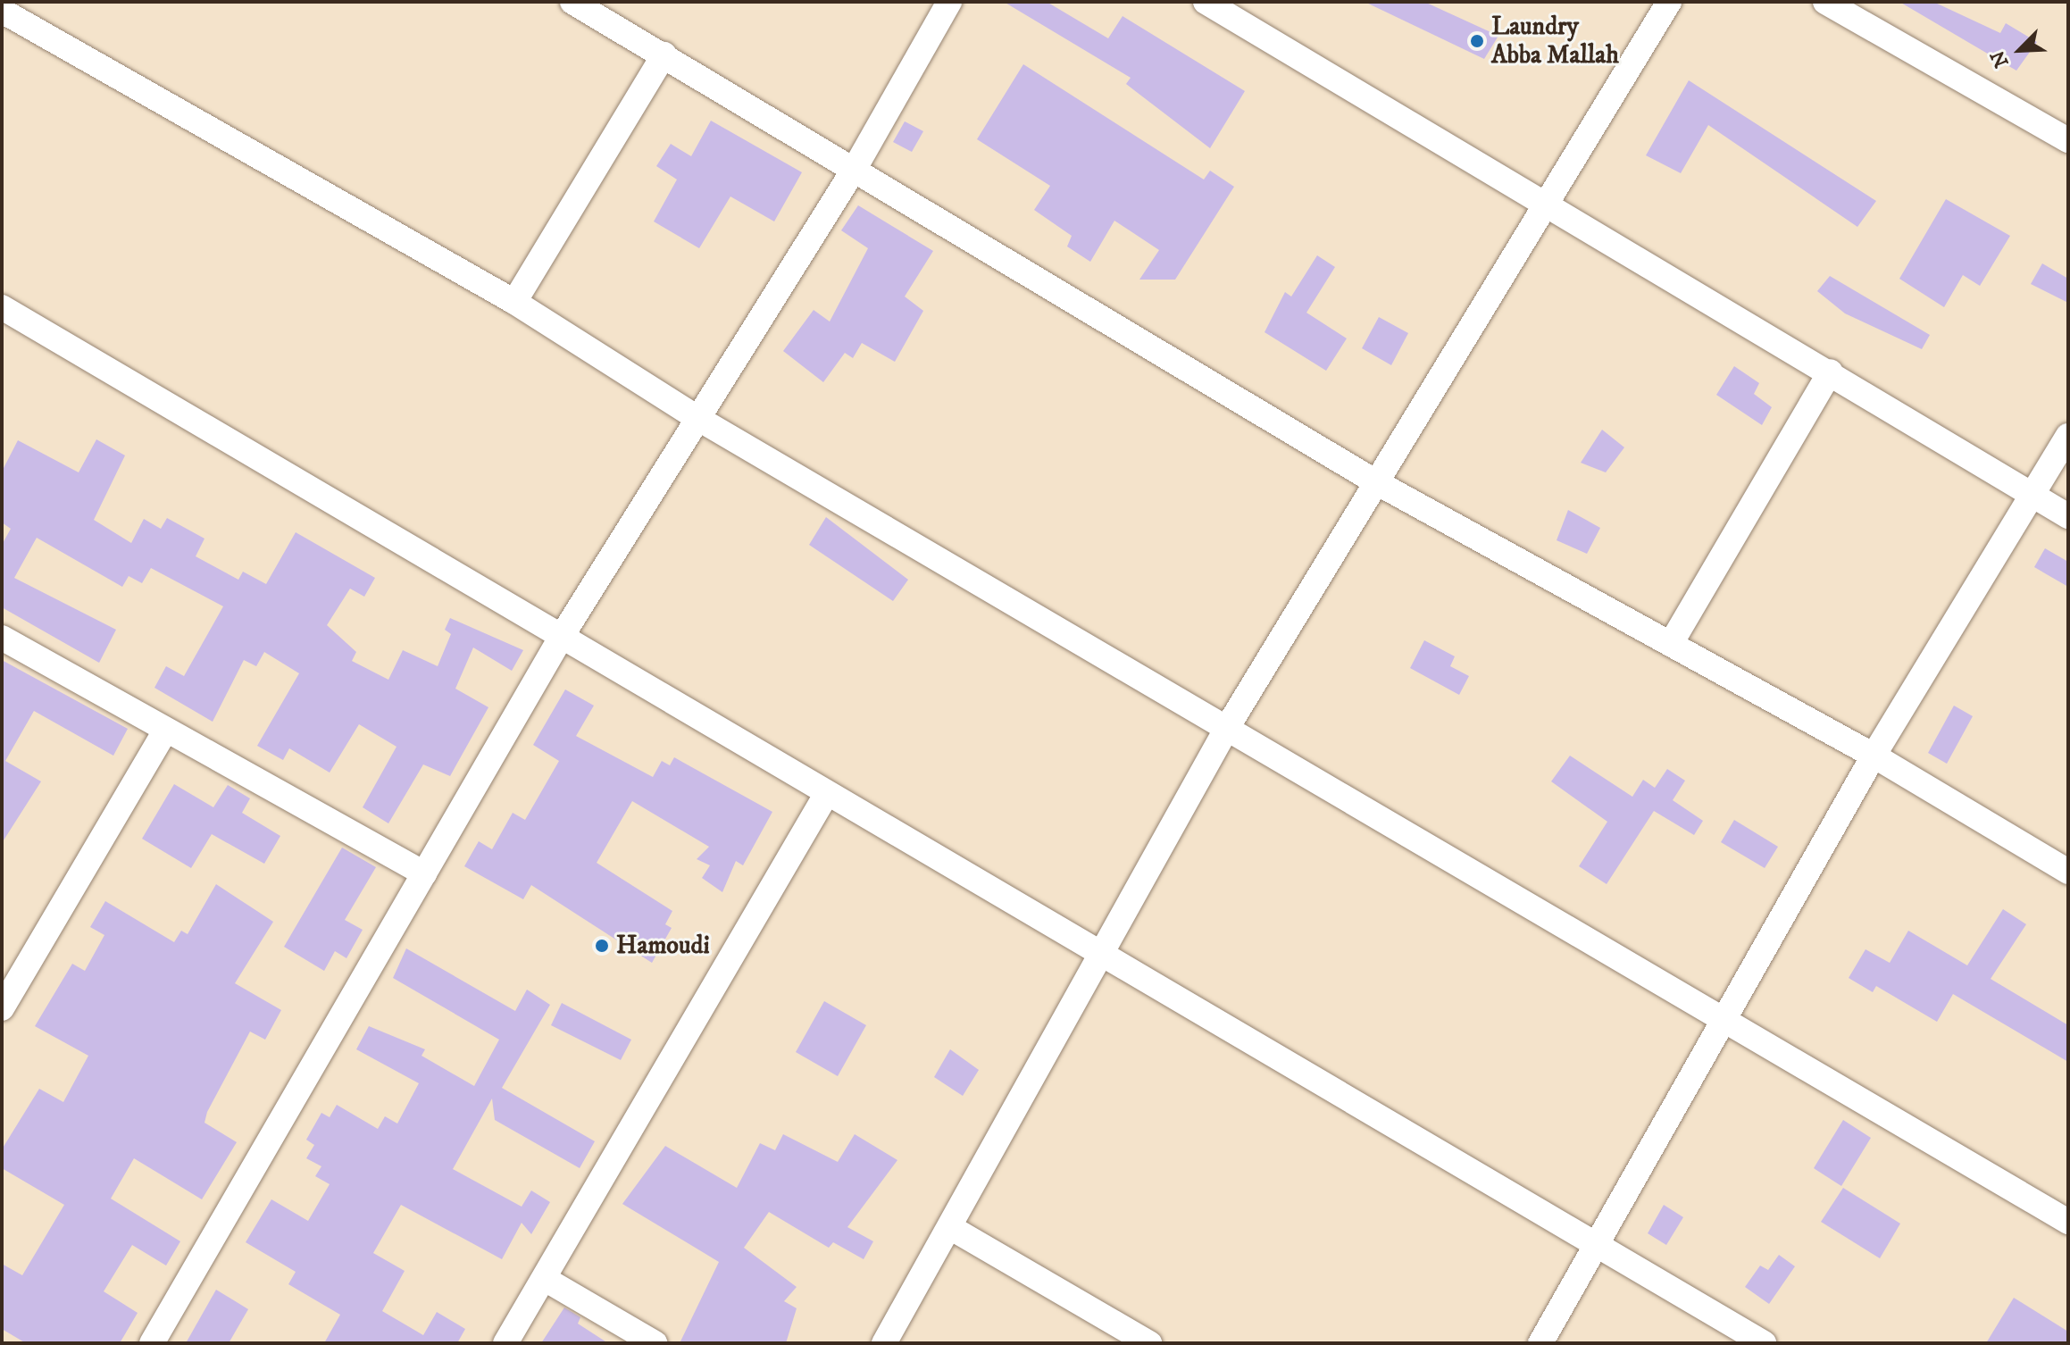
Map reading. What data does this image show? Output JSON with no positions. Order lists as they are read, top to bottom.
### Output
{
  "places": ["Laundry Abba Mallah", "Hamoudi"],
  "north": "bottom left"
}
